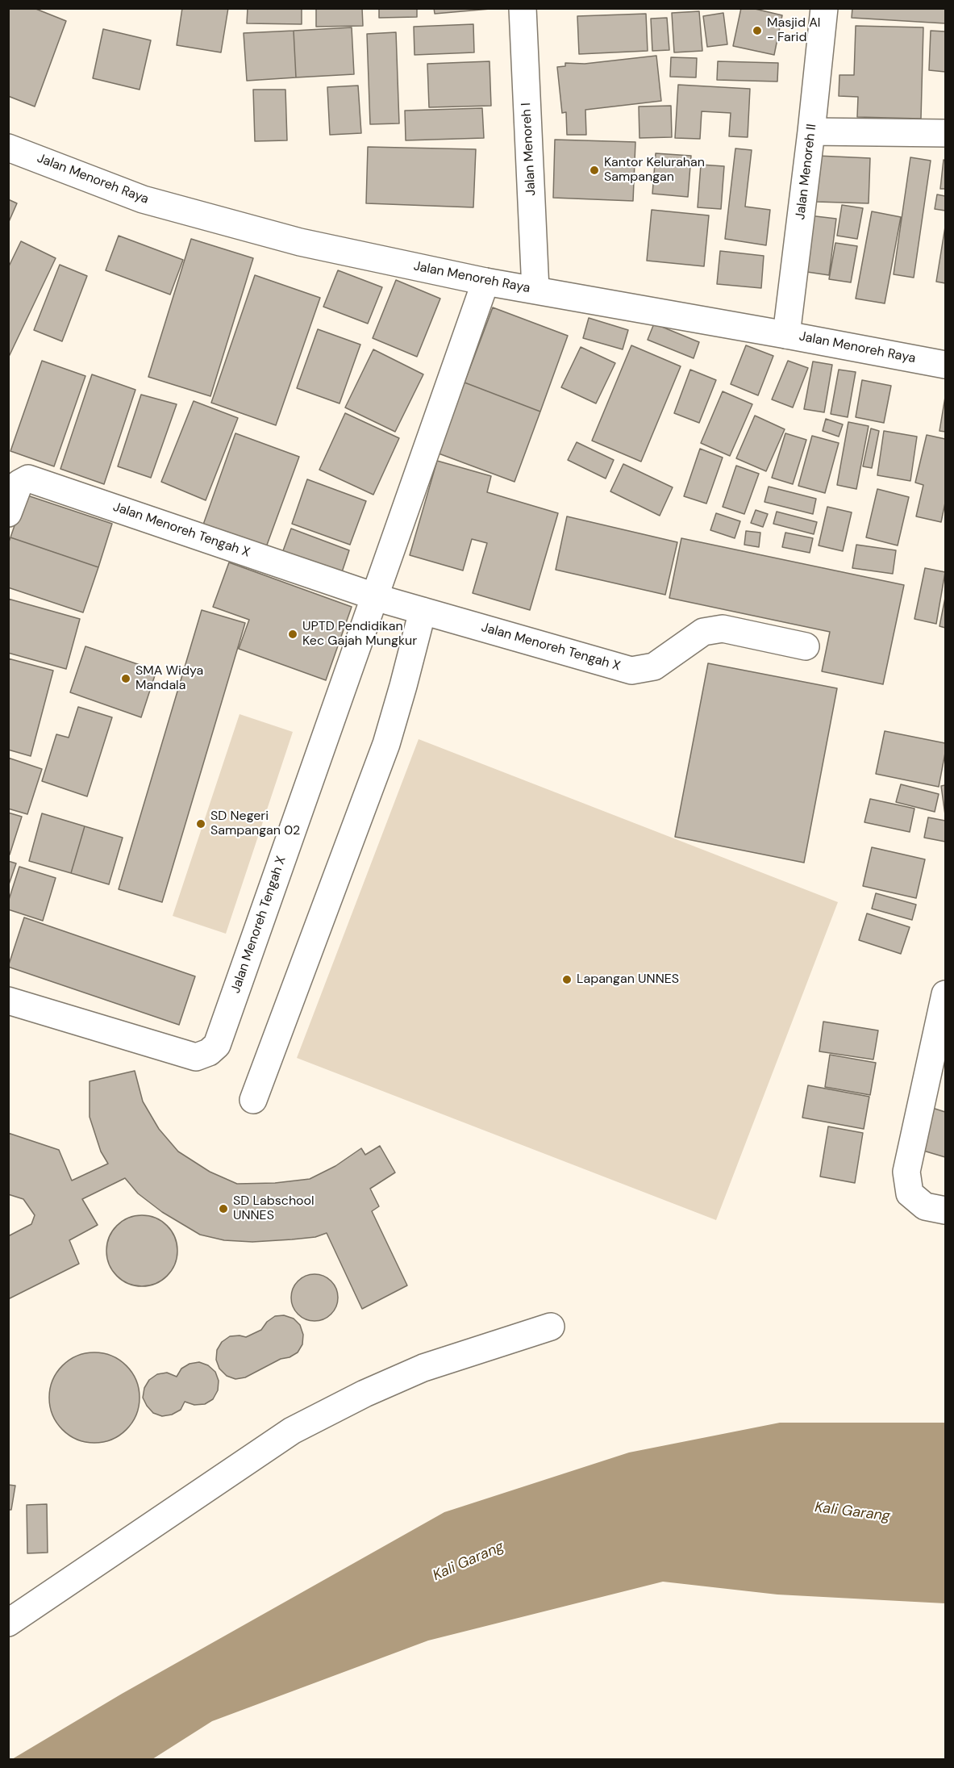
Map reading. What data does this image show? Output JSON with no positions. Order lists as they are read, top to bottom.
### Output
{
  "streets": {
    "street": [
      "Jalan Menoreh I",
      "Jalan Menoreh II",
      "Jalan Menoreh Raya",
      "Jalan Menoreh Tengah X"
    ]
  },
  "crossings": [
    ["Jalan Menoreh I", "Jalan Menoreh Raya"],
    ["Jalan Menoreh II", "Jalan Menoreh Raya"],
    ["Jalan Menoreh Raya", "Jalan Menoreh Tengah X"]
  ],
  "water": ["Kali Garang"],
  "places": [
    "Masjid Al - Farid",
    "Kantor Kelurahan Sampangan",
    "UPTD Pendidikan Kec Gajah Mungkur",
    "SMA Widya Mandala",
    "SD Negeri Sampangan 02",
    "Lapangan UNNES",
    "SD Labschool UNNES"
  ]
}
